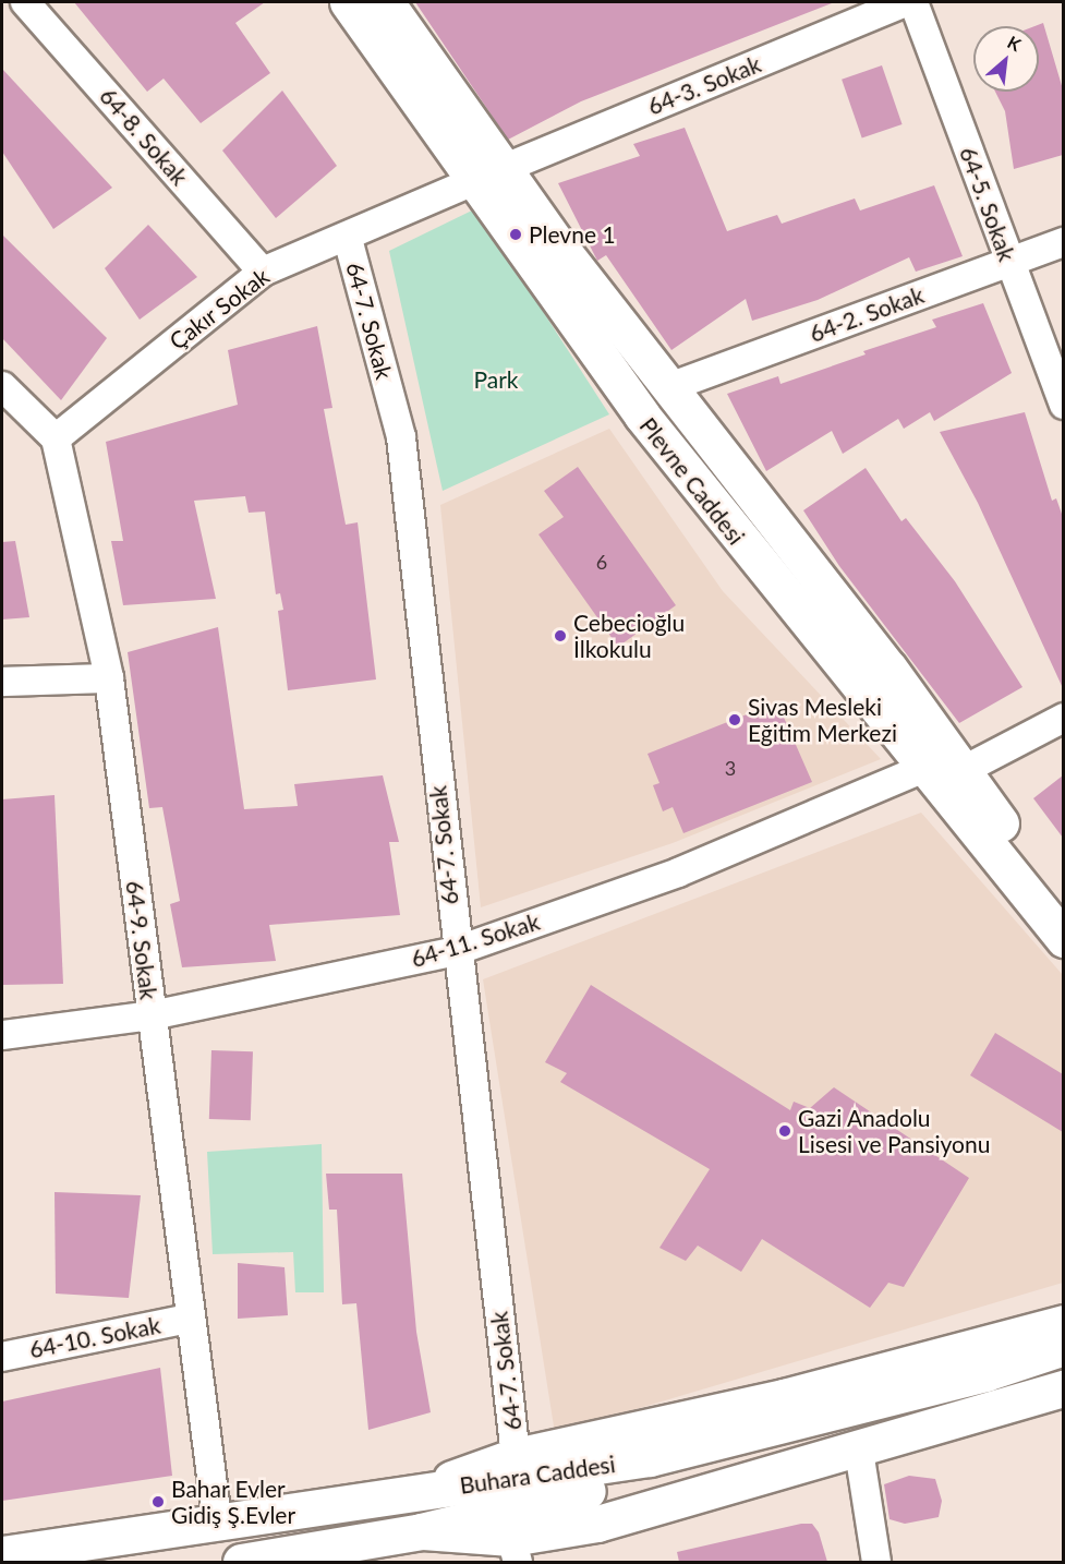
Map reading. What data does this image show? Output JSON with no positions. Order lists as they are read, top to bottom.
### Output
{
  "streets": {
    "main road": ["Plevne Caddesi", "Buhara Caddesi"],
    "street": [
      "64-3. Sokak",
      "64-8. Sokak",
      "64-5. Sokak",
      "Çakır Sokak",
      "64-2. Sokak",
      "64-7. Sokak",
      "64-9. Sokak",
      "64-11. Sokak",
      "64-10. Sokak"
    ]
  },
  "crossings": [
    ["64-3. Sokak", "Çakır Sokak"],
    ["64-3. Sokak", "Plevne Caddesi"],
    ["64-8. Sokak", "Çakır Sokak"],
    ["64-5. Sokak", "64-2. Sokak"],
    ["Çakır Sokak", "64-7. Sokak"],
    ["Çakır Sokak", "Plevne Caddesi"],
    ["Çakır Sokak", "64-9. Sokak"],
    ["64-2. Sokak", "Plevne Caddesi"],
    ["64-7. Sokak", "64-11. Sokak"],
    ["Plevne Caddesi", "64-11. Sokak"],
    ["64-9. Sokak", "64-11. Sokak"],
    ["64-9. Sokak", "64-10. Sokak"],
    ["64-9. Sokak", "Buhara Caddesi"]
  ],
  "parks": ["Park"],
  "places": [
    "Plevne 1",
    "Cebecioğlu İlkokulu",
    "Sivas Mesleki Eğitim Merkezi",
    "Gazi Anadolu Lisesi ve Pansiyonu",
    "Bahar Evler Gidiş Ş.Evler"
  ],
  "house_numbers": ["6", "3"],
  "north": "top right"
}
